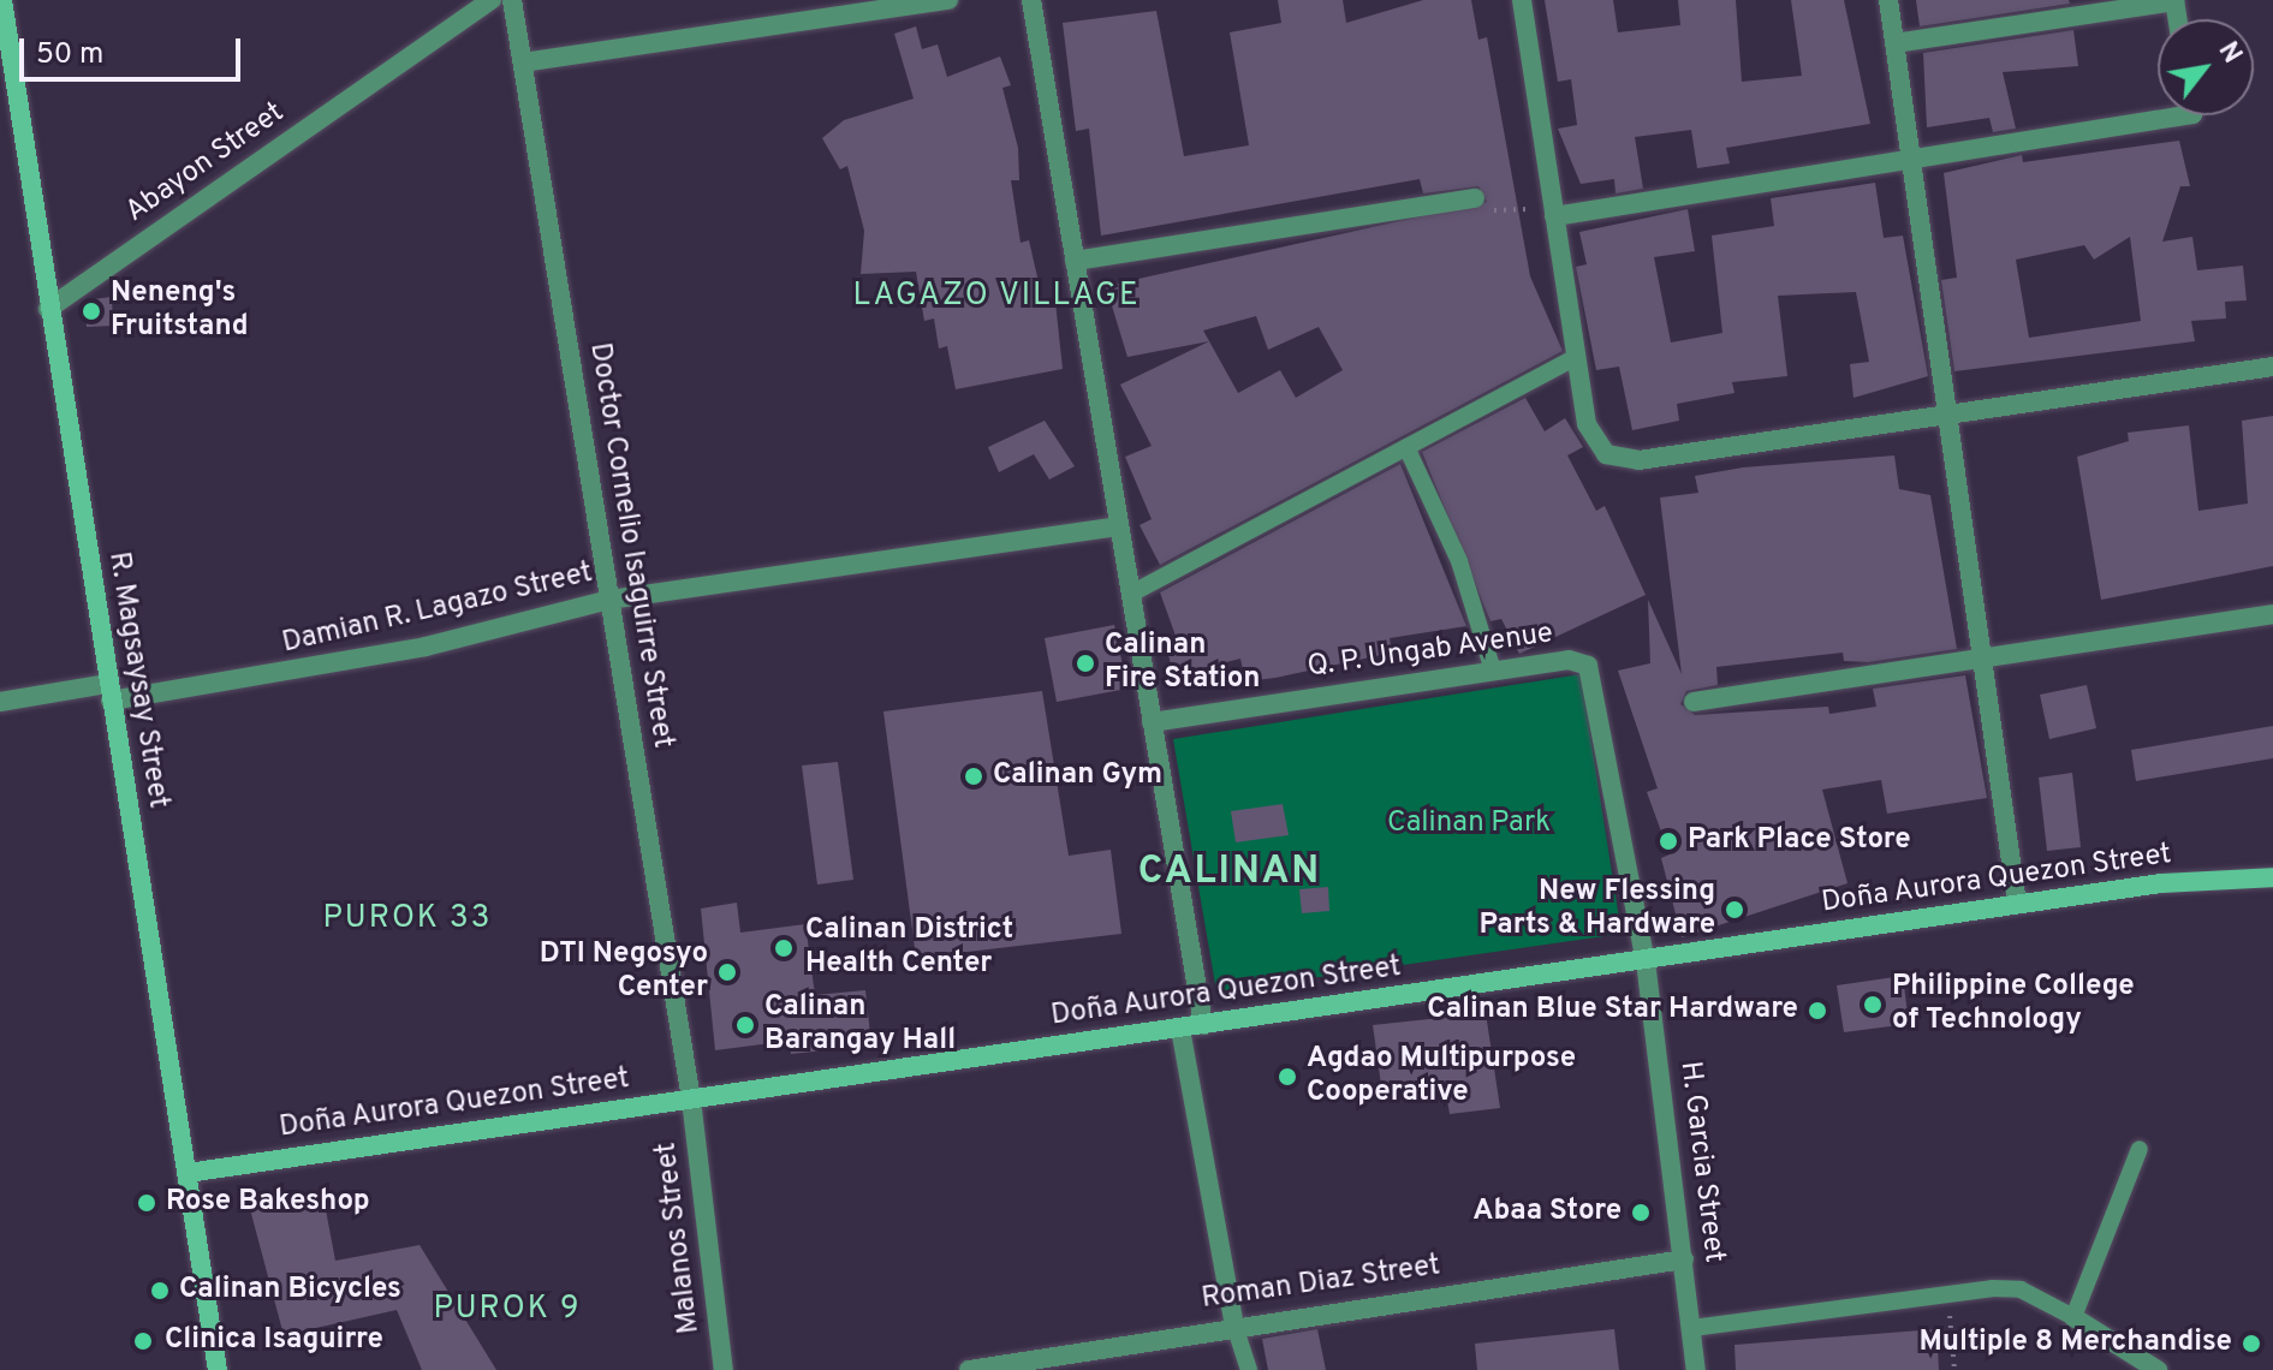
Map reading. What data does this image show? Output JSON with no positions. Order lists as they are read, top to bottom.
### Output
{
  "streets": {
    "street": [
      "Abayon Street",
      "Doctor Cornelio Isaguirre Street",
      "Damian R. Lagazo Street",
      "Q. P. Ungab Avenue",
      "R. Magsaysay Street",
      "Doña Aurora Quezon Street",
      "H. Garcia Street",
      "Malanos Street",
      "Roman Diaz Street"
    ]
  },
  "crossings": [
    ["Abayon Street", "R. Magsaysay Street"],
    ["Doctor Cornelio Isaguirre Street", "Damian R. Lagazo Street"],
    ["Doctor Cornelio Isaguirre Street", "Doña Aurora Quezon Street"],
    ["Doctor Cornelio Isaguirre Street", "Malanos Street"],
    ["Damian R. Lagazo Street", "R. Magsaysay Street"],
    ["Q. P. Ungab Avenue", "Doña Aurora Quezon Street"],
    ["Q. P. Ungab Avenue", "H. Garcia Street"],
    ["R. Magsaysay Street", "Doña Aurora Quezon Street"],
    ["Doña Aurora Quezon Street", "H. Garcia Street"],
    ["Doña Aurora Quezon Street", "Malanos Street"],
    ["H. Garcia Street", "Roman Diaz Street"]
  ],
  "districts": [
    "LAGAZO VILLAGE",
    "CALINAN",
    "PUROK 33",
    "PUROK 9"
  ],
  "parks": ["Calinan Park"],
  "places": [
    "Neneng's Fruitstand",
    "Calinan Fire Station",
    "Calinan Gym",
    "Park Place Store",
    "New Flessing Parts & Hardware",
    "Calinan District Health Center",
    "DTI Negosyo Center",
    "Philippine College of Technology",
    "Calinan Blue Star Hardware",
    "Calinan Barangay Hall",
    "Agdao Multipurpose Cooperative",
    "Rose Bakeshop",
    "Abaa Store",
    "Calinan Bicycles",
    "Clinica Isaguirre",
    "Multiple 8 Merchandise"
  ],
  "scale_bar": "50 m",
  "north": "top right"
}
